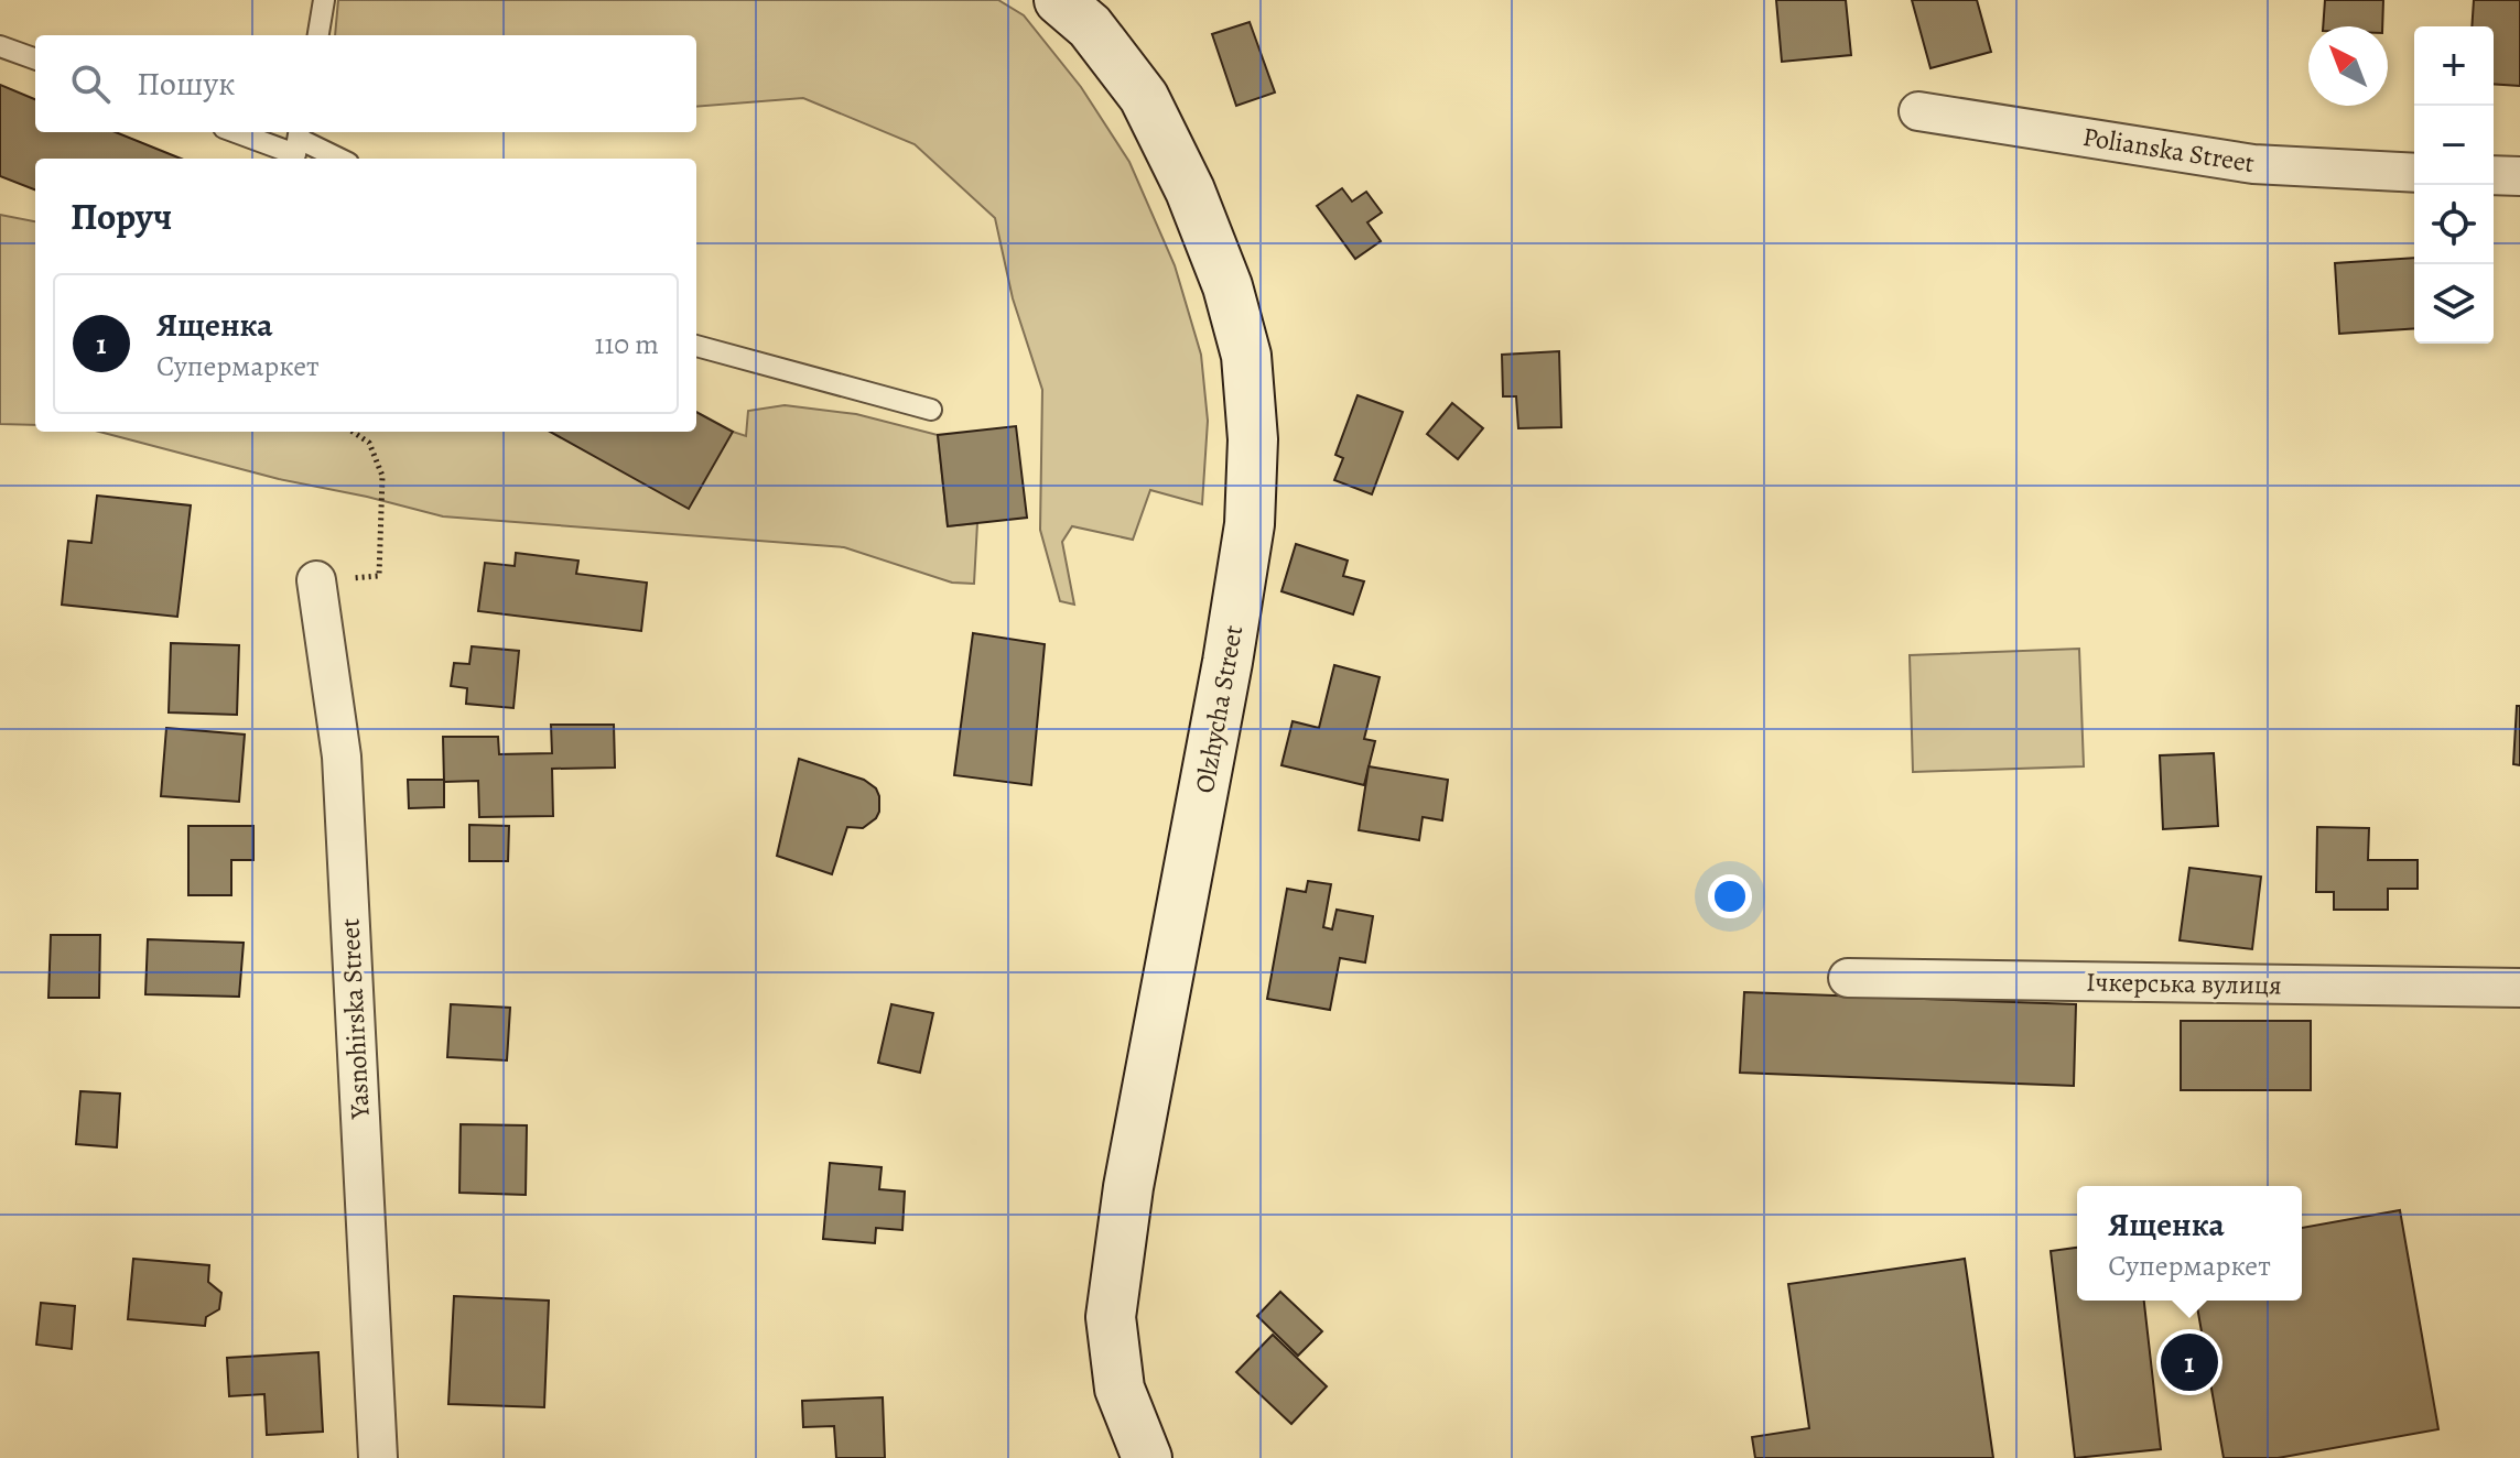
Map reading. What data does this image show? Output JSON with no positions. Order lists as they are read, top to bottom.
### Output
{
  "streets": {
    "main road": ["Olzhycha Street"],
    "street": ["Polianska Street", "Ічкерська вулиця", "Yasnohirska Street"]
  },
  "north": "top left",
  "page": {
    "map_buttons": ["+", "−"],
    "search": "Пошук",
    "heading": "Поруч",
    "list": [
      {
        "mark": "1",
        "name": "Ященка",
        "note": "Супермаркет",
        "value": "110 m"
      }
    ],
    "popup": ["Ященка", "Супермаркет"],
    "pins": "1"
  }
}
